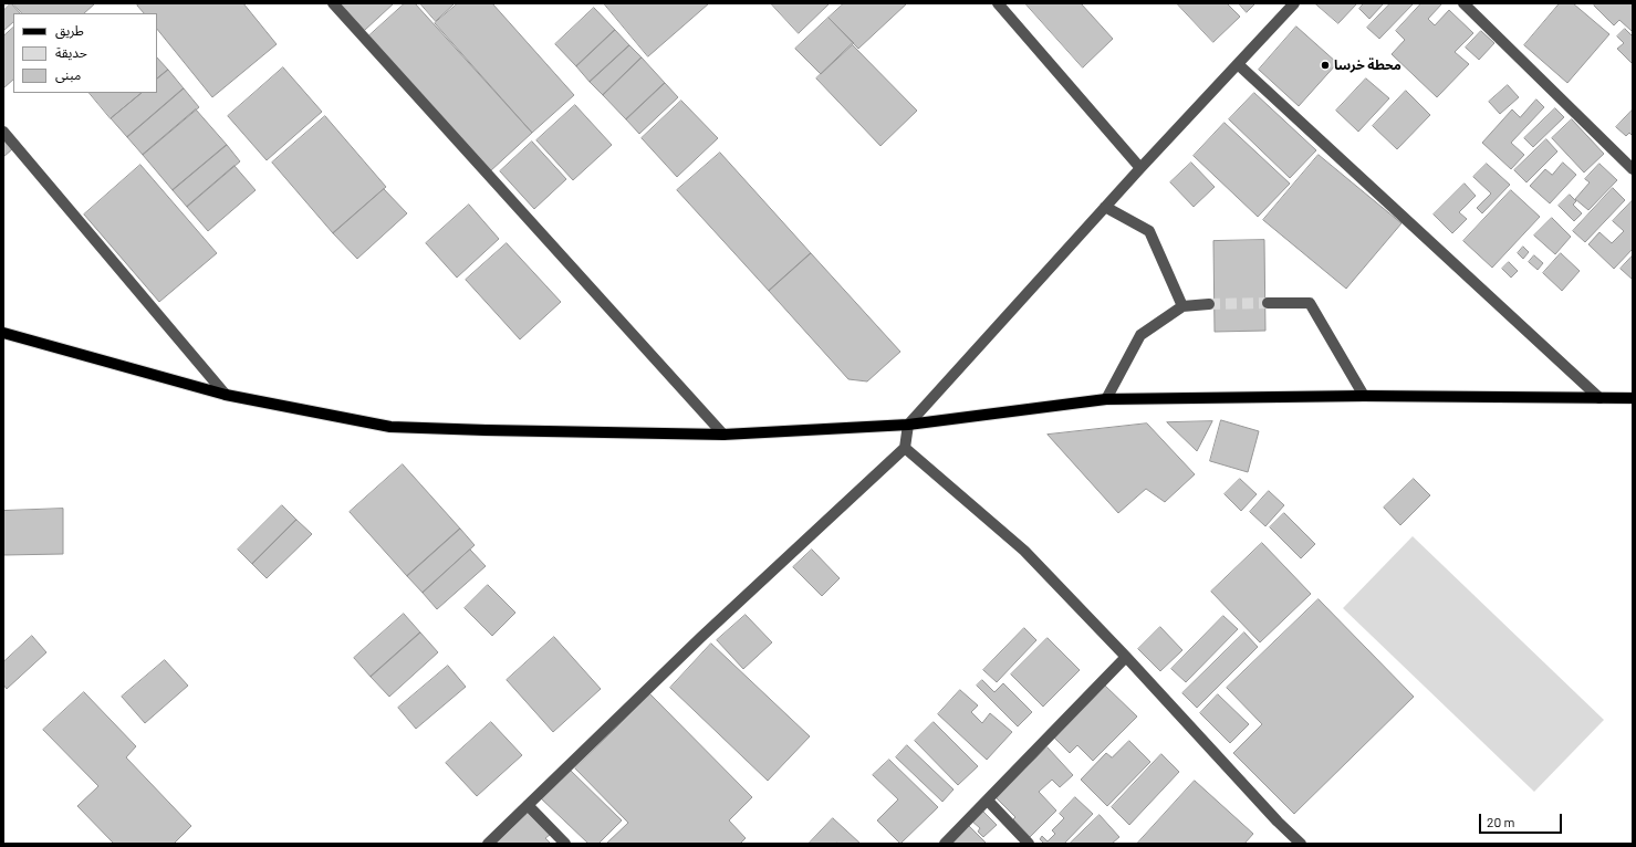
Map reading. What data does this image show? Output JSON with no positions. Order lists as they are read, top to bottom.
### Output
{
  "places": ["محطة خرسا"],
  "legend": ["طريق", "حديقة", "مبنى"],
  "scale_bar": "20 m"
}
